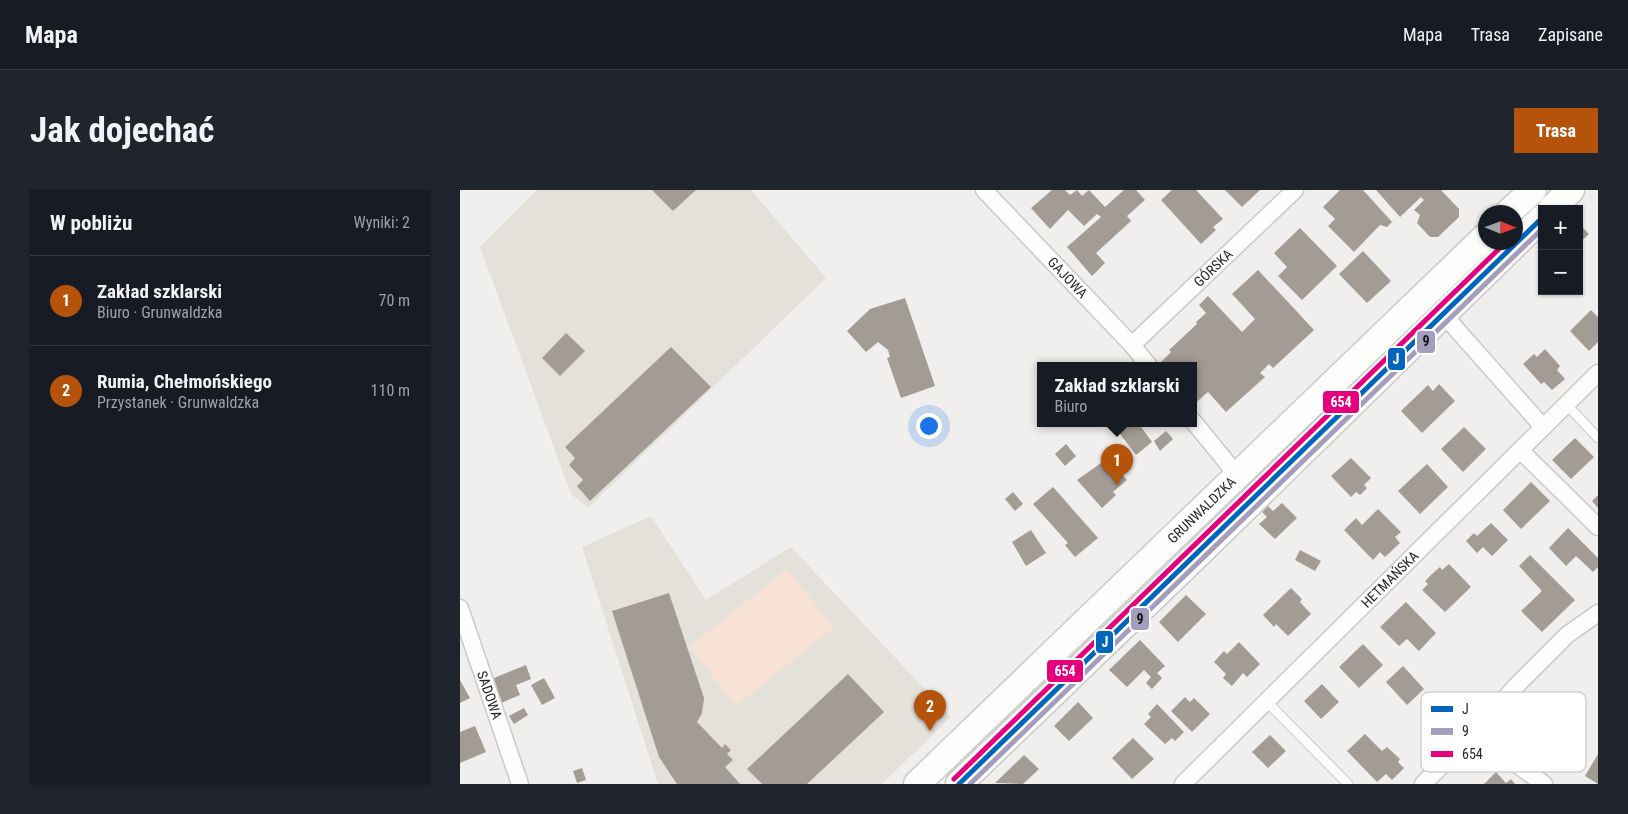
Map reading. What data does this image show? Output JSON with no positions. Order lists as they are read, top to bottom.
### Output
{
  "streets": {
    "main road": ["GRUNWALDZKA"],
    "street": [
      "GÓRSKA",
      "GAJOWA",
      "HETMAŃSKA",
      "SADOWA"
    ]
  },
  "crossings": [
    ["GÓRSKA", "GAJOWA"]
  ],
  "lines": ["transit line J", "transit line 9", "transit line 654"],
  "legend": ["J", "9", "654"],
  "north": "right",
  "page": {
    "header": "Mapa",
    "nav": ["Mapa", "Trasa", "Zapisane"],
    "buttons": "Trasa",
    "title": "Jak dojechać",
    "heading": ["W pobliżu", "Wyniki: 2"],
    "map_buttons": ["+", "−"],
    "list": [
      {
        "mark": "1",
        "name": "Zakład szklarski",
        "note": "Biuro · Grunwaldzka",
        "value": "70 m"
      },
      {
        "mark": "2",
        "name": "Rumia, Chełmońskiego",
        "note": "Przystanek · Grunwaldzka",
        "value": "110 m"
      }
    ],
    "popup": ["Zakład szklarski", "Biuro"],
    "pins": ["1", "2"]
  }
}
